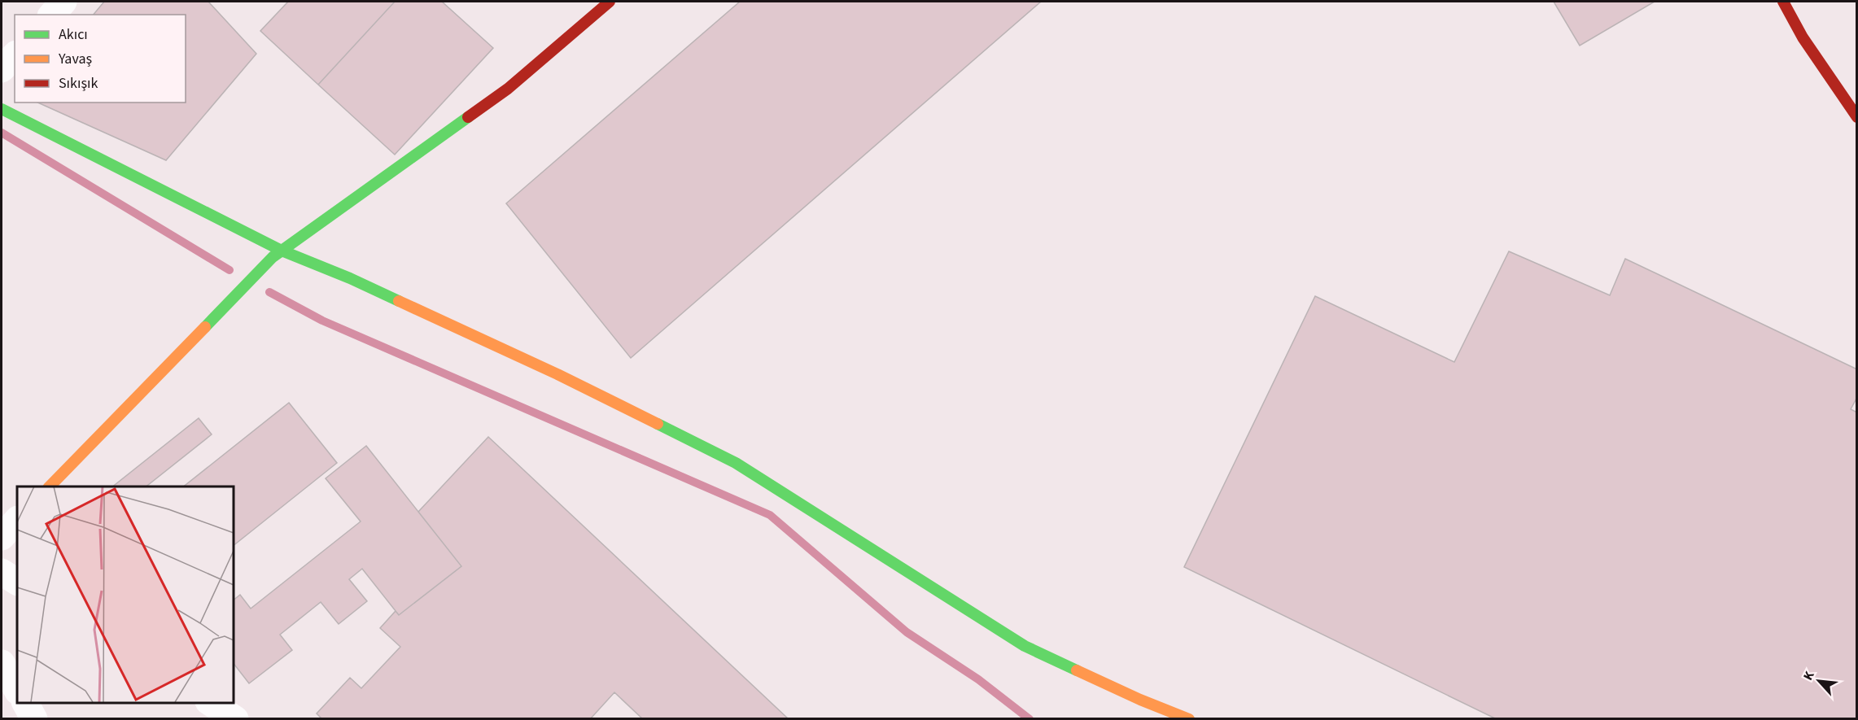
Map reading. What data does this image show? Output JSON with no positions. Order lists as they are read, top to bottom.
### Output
{
  "legend": ["Akıcı", "Yavaş", "Sıkışık"],
  "north": "top left"
}
